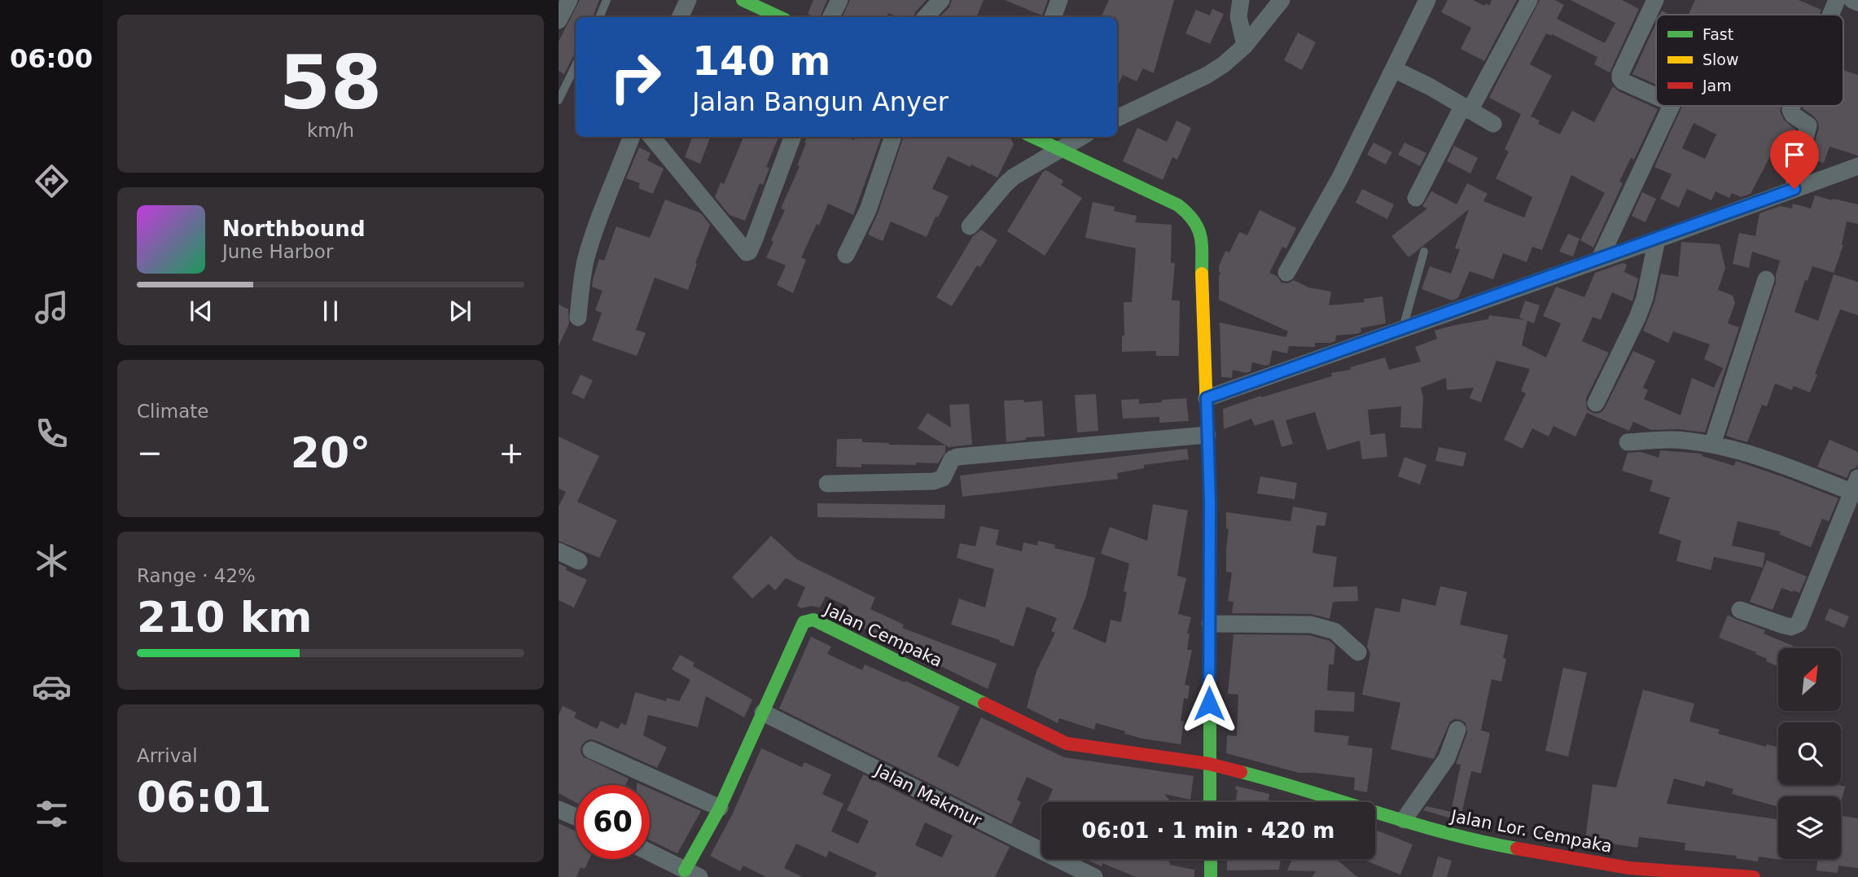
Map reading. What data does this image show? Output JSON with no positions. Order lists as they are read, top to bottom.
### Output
{
  "streets": {
    "street": ["Jalan Cempaka", "Jalan Makmur", "Jalan Lor. Cempaka"]
  },
  "crossings": [
    ["Jalan Cempaka", "Jalan Makmur"],
    ["Jalan Cempaka", "Jalan Lor. Cempaka"]
  ],
  "legend": ["Fast", "Slow", "Jam"],
  "north": "top right",
  "page": {
    "tabs": "06:00",
    "tile": [
      ["58", "km/h"],
      "Climate",
      ["Range · 42%", "210 km"],
      ["Arrival", "06:01"]
    ],
    "turn": ["140 m", "Jalan Bangun Anyer"],
    "song": ["Northbound", "June Harbor"],
    "heat": ["−", "20°", "+"],
    "limit": "60",
    "trip": "06:01 · 1 min · 420 m"
  }
}
